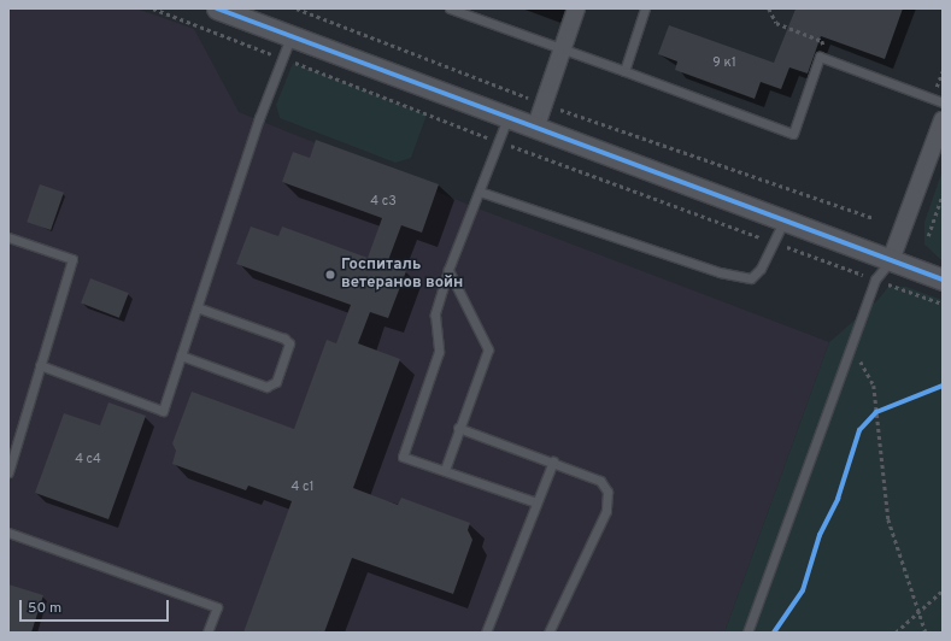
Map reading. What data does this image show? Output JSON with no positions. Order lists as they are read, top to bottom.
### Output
{
  "places": ["Госпиталь ветеранов войн"],
  "house_numbers": [
    "9 к1",
    "4 с3",
    "4 с4",
    "4 с1"
  ],
  "scale_bar": "50 m"
}
